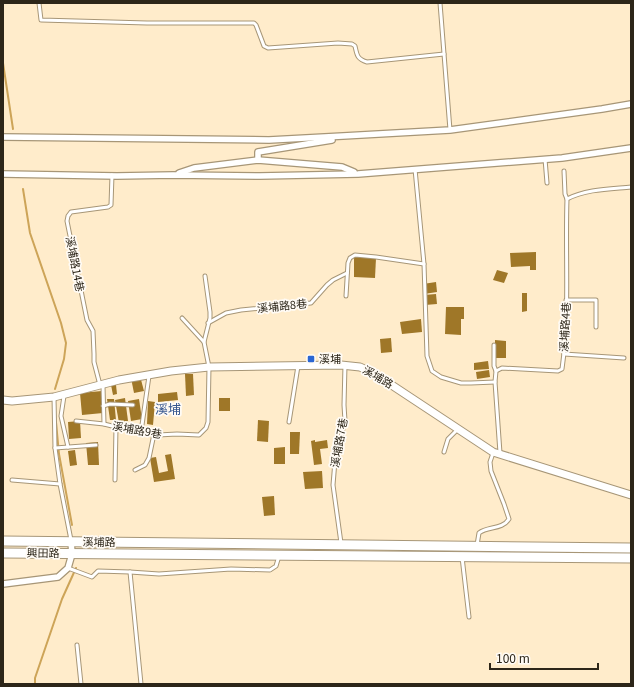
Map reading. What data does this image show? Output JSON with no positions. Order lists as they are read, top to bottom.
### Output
{
  "streets": {
    "main road": ["溪埔路", "興田路"],
    "lane": [
      "溪埔路14巷",
      "溪埔路8巷",
      "溪埔路4巷",
      "溪埔路9巷",
      "溪埔路7巷"
    ]
  },
  "crossings": [
    ["溪埔路14巷", "溪埔路"],
    ["溪埔路", "溪埔路9巷"],
    ["溪埔路", "溪埔路7巷"],
    ["溪埔路", "興田路"]
  ],
  "districts": ["溪埔"],
  "places": {
    "transit": ["溪埔"]
  },
  "scale_bar": "100 m"
}
